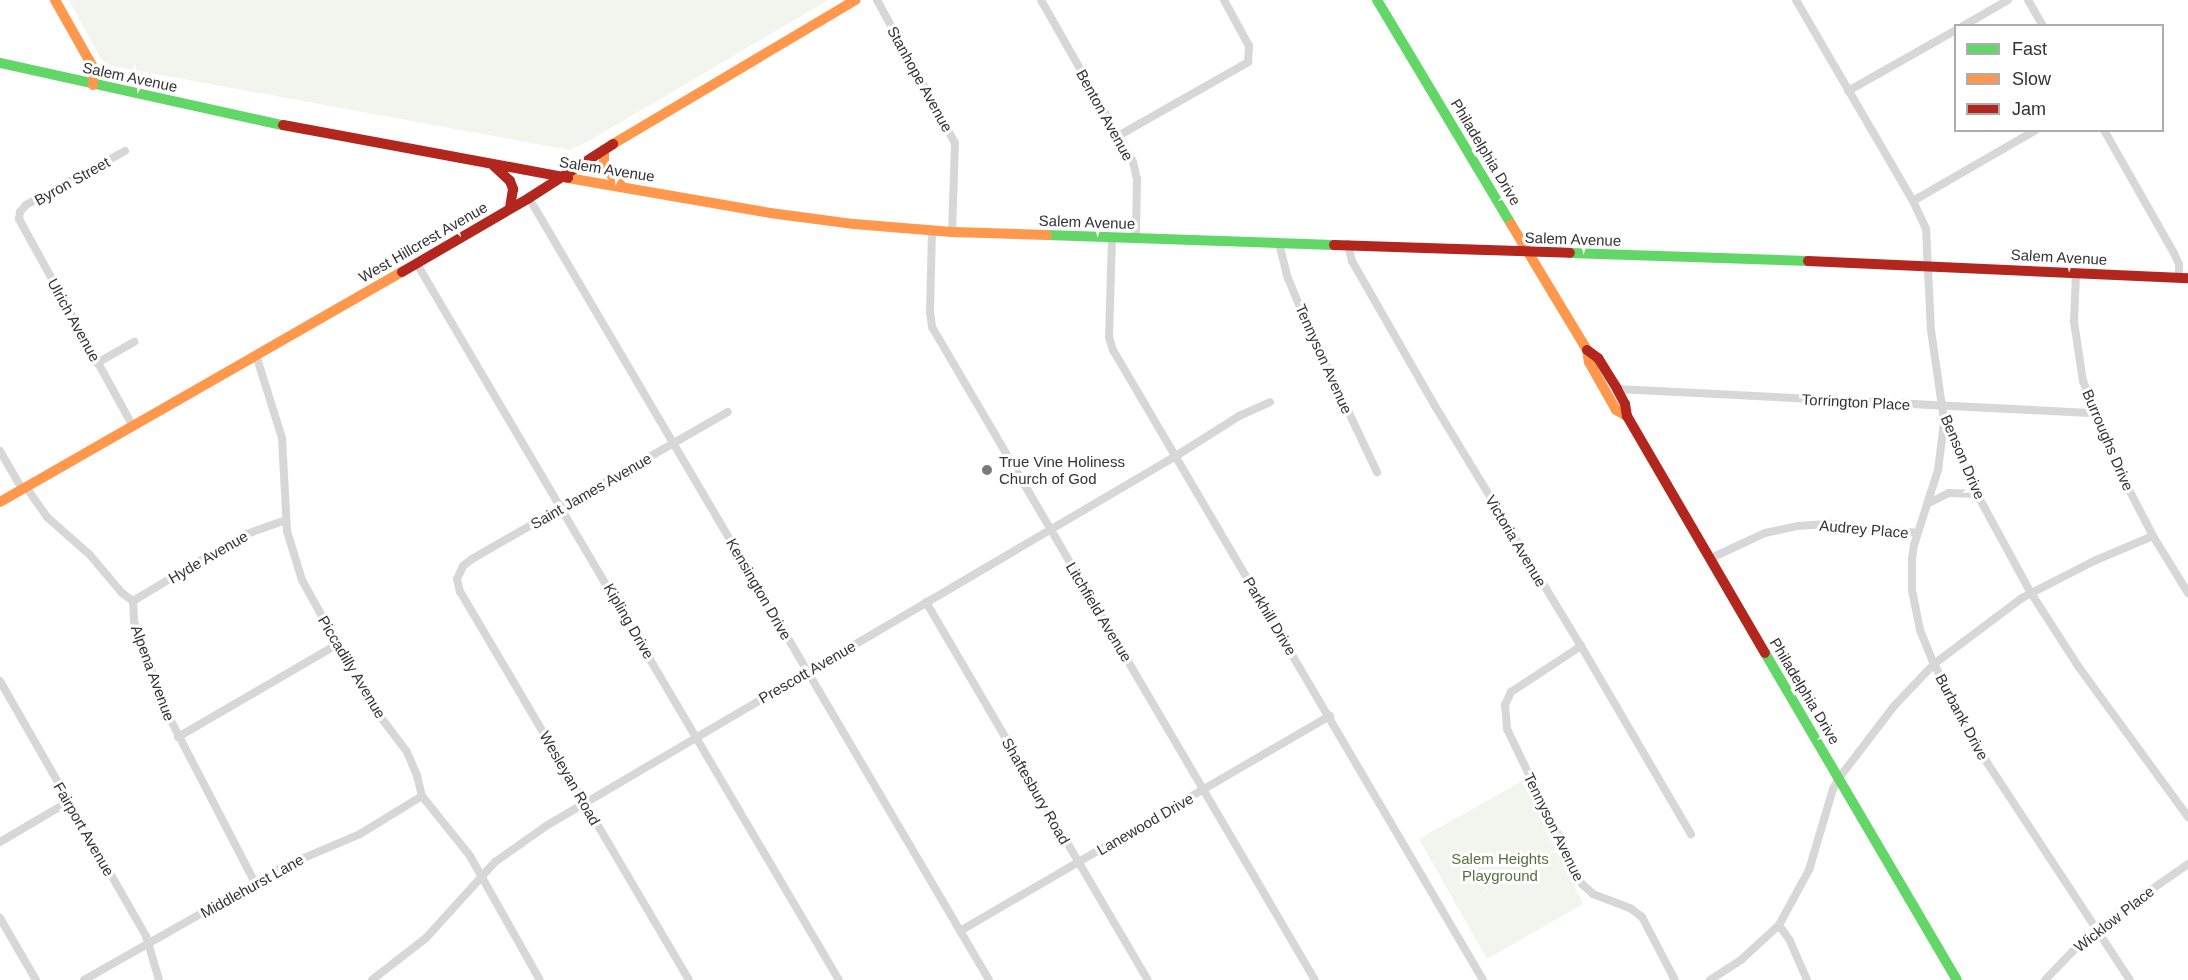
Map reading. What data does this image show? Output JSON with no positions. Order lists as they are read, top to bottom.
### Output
{
  "streets": {
    "main road": ["Salem Avenue", "Philadelphia Drive", "West Hillcrest Avenue"],
    "street": [
      "Stanhope Avenue",
      "Benton Avenue",
      "Byron Street",
      "Ulrich Avenue",
      "Tennyson Avenue",
      "Torrington Place",
      "Burroughs Drive",
      "Benson Drive",
      "Saint James Avenue",
      "Audrey Place",
      "Victoria Avenue",
      "Hyde Avenue",
      "Kensington Drive",
      "Litchfield Avenue",
      "Parkhill Drive",
      "Kipling Drive",
      "Piccadilly Avenue",
      "Prescott Avenue",
      "Alpena Avenue",
      "Burbank Drive",
      "Wesleyan Road",
      "Shaftesbury Road",
      "Lanewood Drive",
      "Fairport Avenue",
      "Middlehurst Lane",
      "Wicklow Place"
    ]
  },
  "crossings": [
    ["Salem Avenue", "Stanhope Avenue"],
    ["Salem Avenue", "Benton Avenue"],
    ["Salem Avenue", "Philadelphia Drive"],
    ["Salem Avenue", "West Hillcrest Avenue"],
    ["Salem Avenue", "Tennyson Avenue"],
    ["Salem Avenue", "Burroughs Drive"],
    ["Salem Avenue", "Benson Drive"],
    ["Salem Avenue", "Victoria Avenue"],
    ["Salem Avenue", "Litchfield Avenue"],
    ["Salem Avenue", "Parkhill Drive"],
    ["Philadelphia Drive", "Torrington Place"],
    ["Philadelphia Drive", "Audrey Place"],
    ["Byron Street", "Ulrich Avenue"],
    ["West Hillcrest Avenue", "Ulrich Avenue"],
    ["West Hillcrest Avenue", "Kensington Drive"],
    ["West Hillcrest Avenue", "Kipling Drive"],
    ["West Hillcrest Avenue", "Piccadilly Avenue"],
    ["Tennyson Avenue", "Victoria Avenue"],
    ["Torrington Place", "Burroughs Drive"],
    ["Torrington Place", "Benson Drive"],
    ["Benson Drive", "Burbank Drive"],
    ["Saint James Avenue", "Kensington Drive"],
    ["Saint James Avenue", "Kipling Drive"],
    ["Saint James Avenue", "Wesleyan Road"],
    ["Audrey Place", "Burbank Drive"],
    ["Hyde Avenue", "Piccadilly Avenue"],
    ["Hyde Avenue", "Alpena Avenue"],
    ["Kensington Drive", "Prescott Avenue"],
    ["Kensington Drive", "Lanewood Drive"],
    ["Litchfield Avenue", "Prescott Avenue"],
    ["Litchfield Avenue", "Lanewood Drive"],
    ["Parkhill Drive", "Prescott Avenue"],
    ["Parkhill Drive", "Lanewood Drive"],
    ["Kipling Drive", "Prescott Avenue"],
    ["Piccadilly Avenue", "Prescott Avenue"],
    ["Piccadilly Avenue", "Middlehurst Lane"],
    ["Prescott Avenue", "Wesleyan Road"],
    ["Prescott Avenue", "Shaftesbury Road"],
    ["Alpena Avenue", "Middlehurst Lane"],
    ["Burbank Drive", "Wicklow Place"],
    ["Shaftesbury Road", "Lanewood Drive"],
    ["Fairport Avenue", "Middlehurst Lane"]
  ],
  "parks": ["Salem Heights Playground"],
  "places": ["True Vine Holiness Church of God"],
  "legend": ["Fast", "Slow", "Jam"]
}
